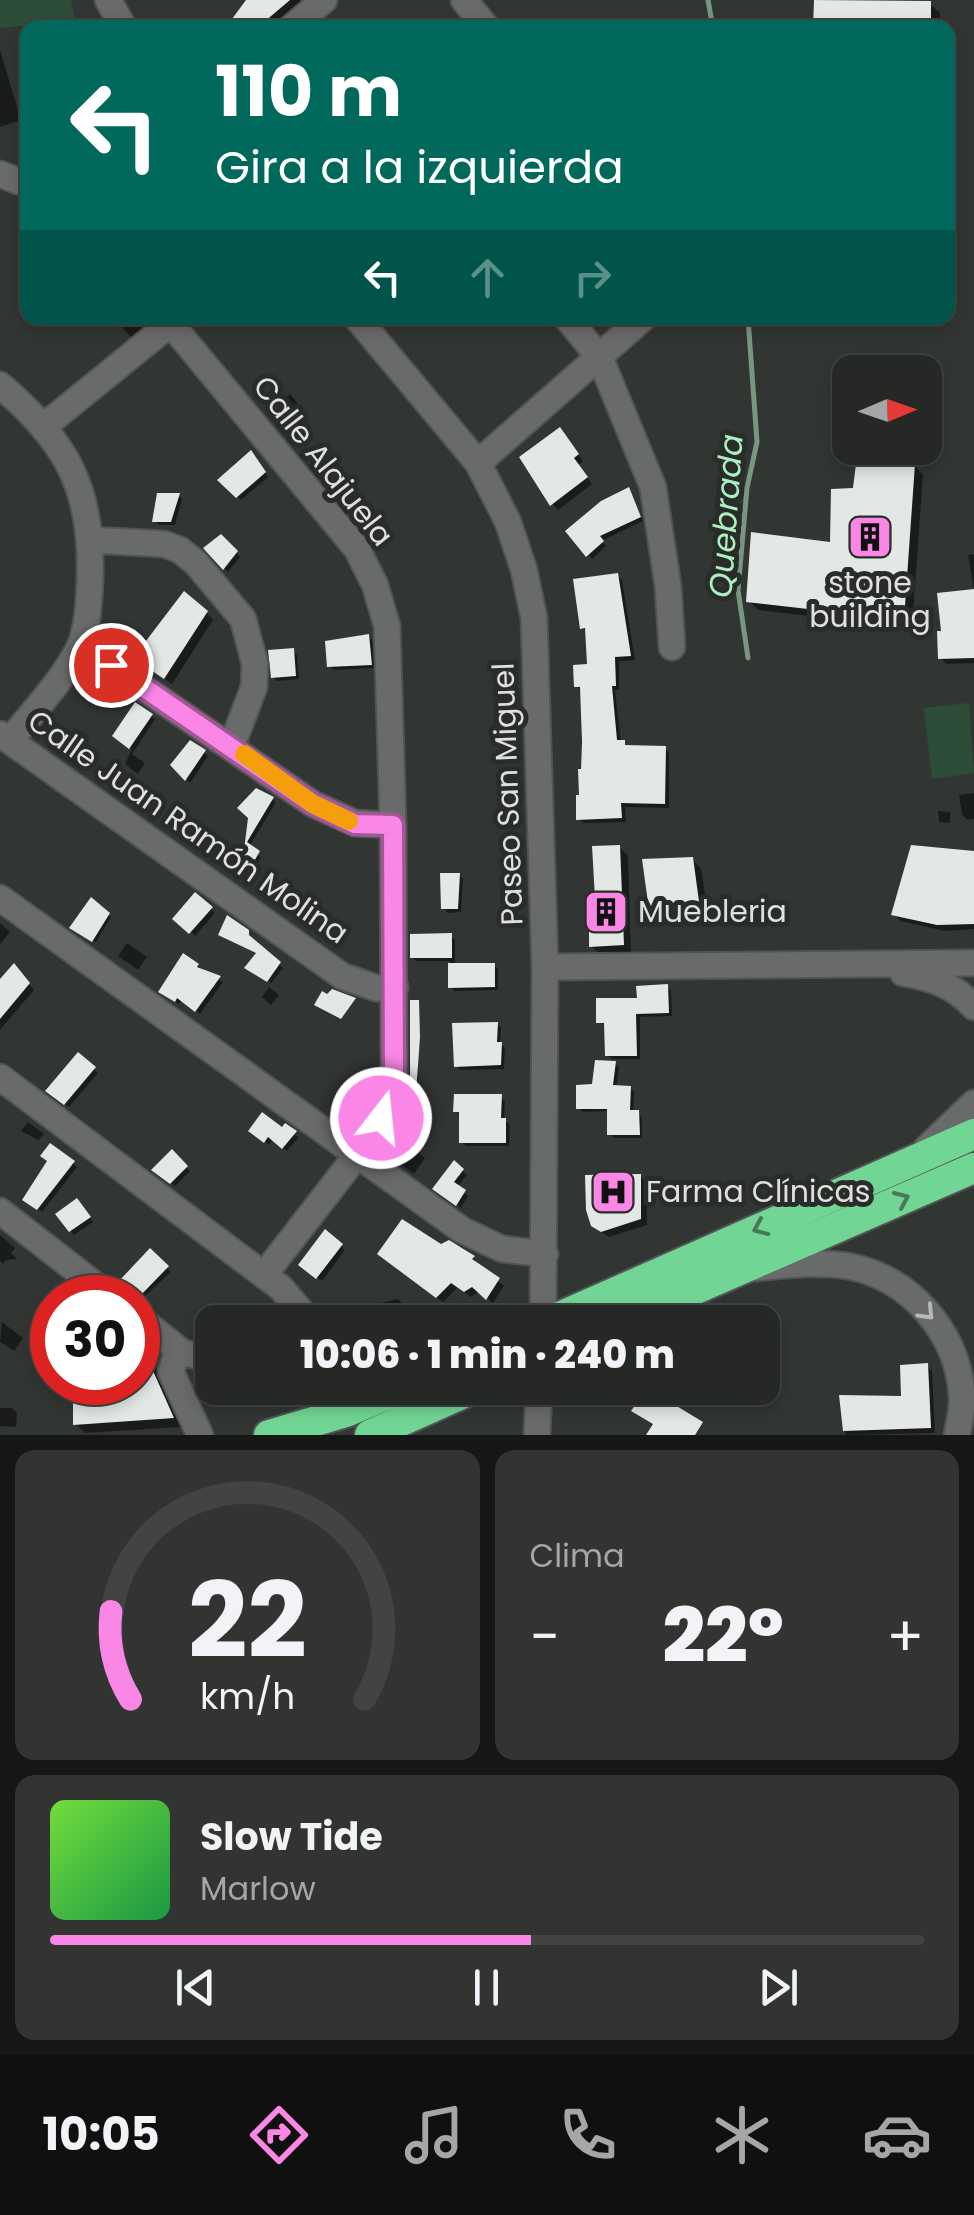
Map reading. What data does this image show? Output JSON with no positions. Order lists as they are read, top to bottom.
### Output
{
  "streets": {
    "street": ["Calle Alajuela", "Paseo San Miguel", "Calle Juan Ramón Molina"]
  },
  "crossings": [
    ["Calle Alajuela", "Calle Juan Ramón Molina"]
  ],
  "water": ["Quebrada"],
  "places": {
    "building": ["stone building", "Muebleria"],
    "hospital": ["Farma Clínicas"]
  },
  "north": "right",
  "page": {
    "turn": ["110 m", "Gira a la izquierda"],
    "limit": "30",
    "trip": "10:06 · 1 min · 240 m",
    "tile": "Clima",
    "heat": ["−", "22°", "+"],
    "song": ["Slow Tide", "Marlow"],
    "tabs": "10:05",
    "gauge": ["22", "km/h"]
  }
}
